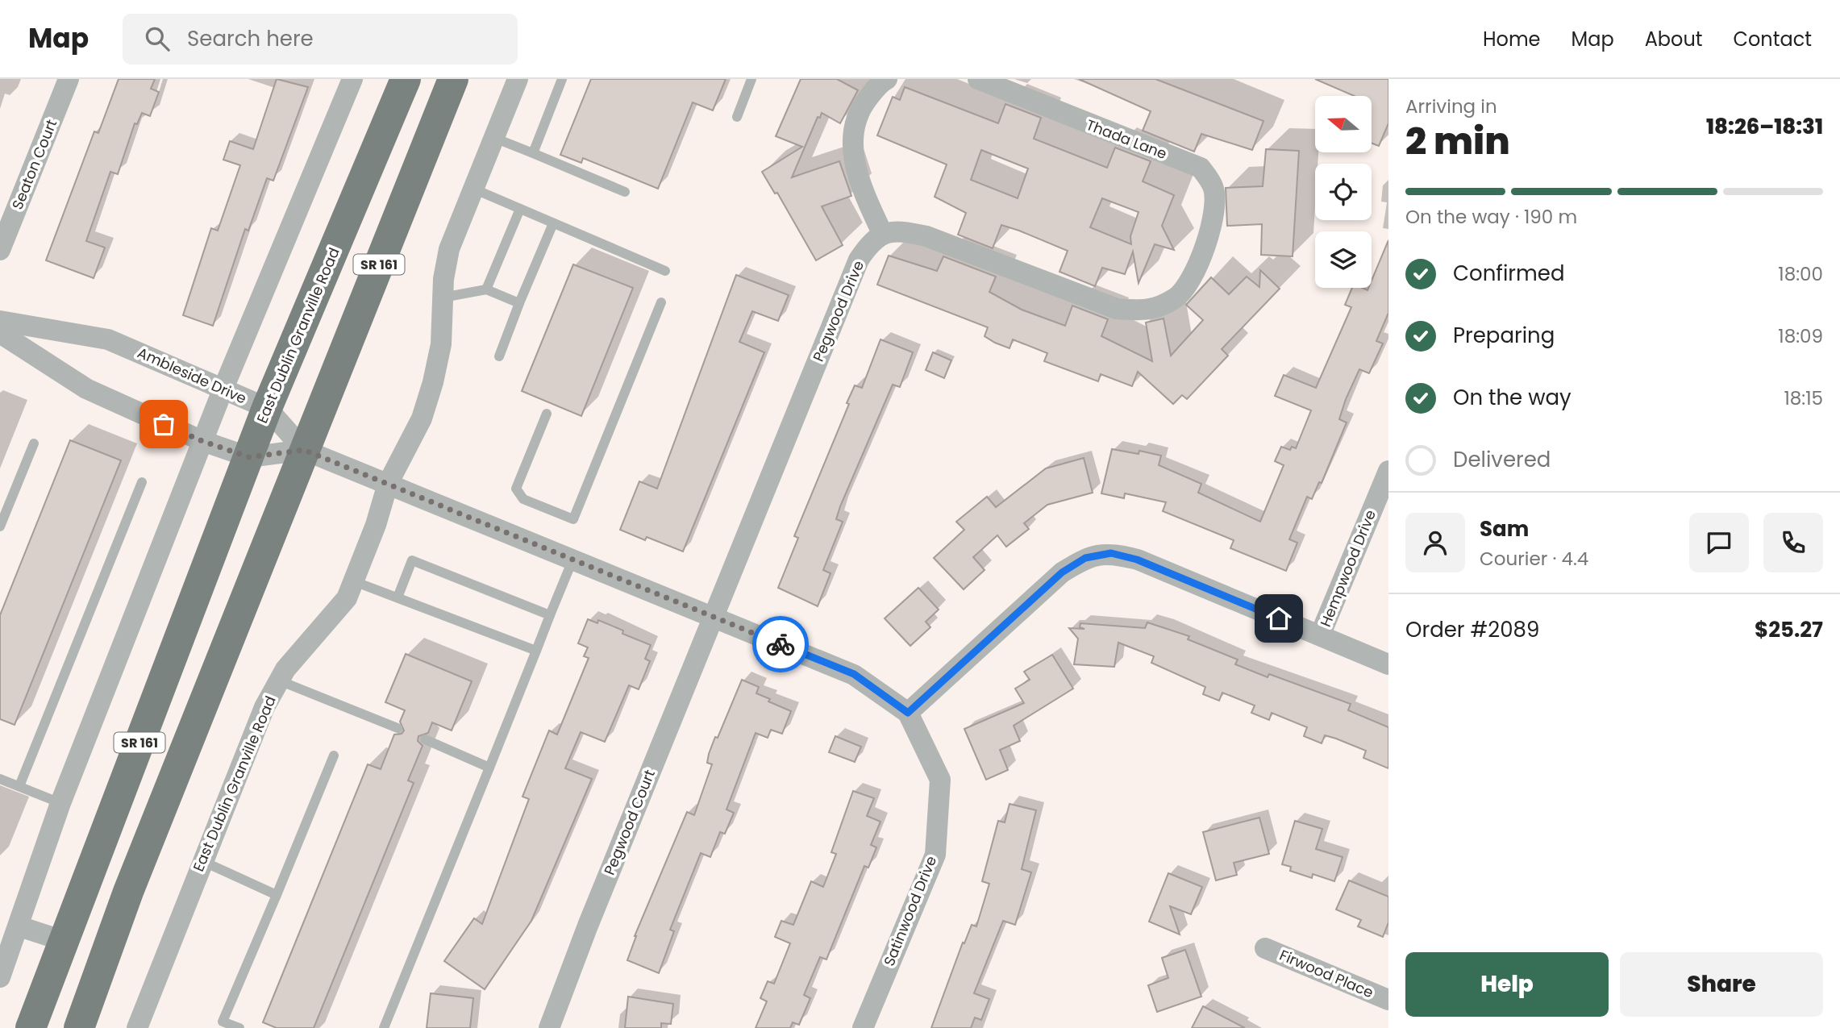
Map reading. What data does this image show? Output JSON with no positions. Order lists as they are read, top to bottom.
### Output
{
  "streets": {
    "main road": ["SR 161", "East Dublin Granville Road"],
    "street": [
      "Thada Lane",
      "Seaton Court",
      "Pegwood Drive",
      "Ambleside Drive",
      "Hempwood Drive",
      "Pegwood Court",
      "Satinwood Drive",
      "Firwood Place"
    ]
  },
  "crossings": [
    ["Thada Lane", "Pegwood Drive"],
    ["SR 161", "Ambleside Drive"],
    ["SR 161", "Satinwood Drive"],
    ["Pegwood Drive", "Pegwood Court"],
    ["Pegwood Drive", "Satinwood Drive"],
    ["East Dublin Granville Road", "Ambleside Drive"],
    ["East Dublin Granville Road", "Satinwood Drive"],
    ["Ambleside Drive", "Satinwood Drive"],
    ["Pegwood Court", "Satinwood Drive"]
  ],
  "north": "left",
  "page": {
    "header": "Map",
    "search": "Search here",
    "nav": [
      "Home",
      "Map",
      "About",
      "Contact"
    ],
    "heading": ["2 min", "Arriving in", "18:26–18:31"],
    "panel": [
      "Sam",
      "Courier · 4.4",
      "Order #2089",
      "$25.27"
    ],
    "bar": "On the way · 190 m",
    "list": [
      ["Confirmed", "18:00"],
      ["Preparing", "18:09"],
      ["On the way", "18:15"],
      "Delivered"
    ],
    "buttons": ["Help", "Share"]
  }
}
